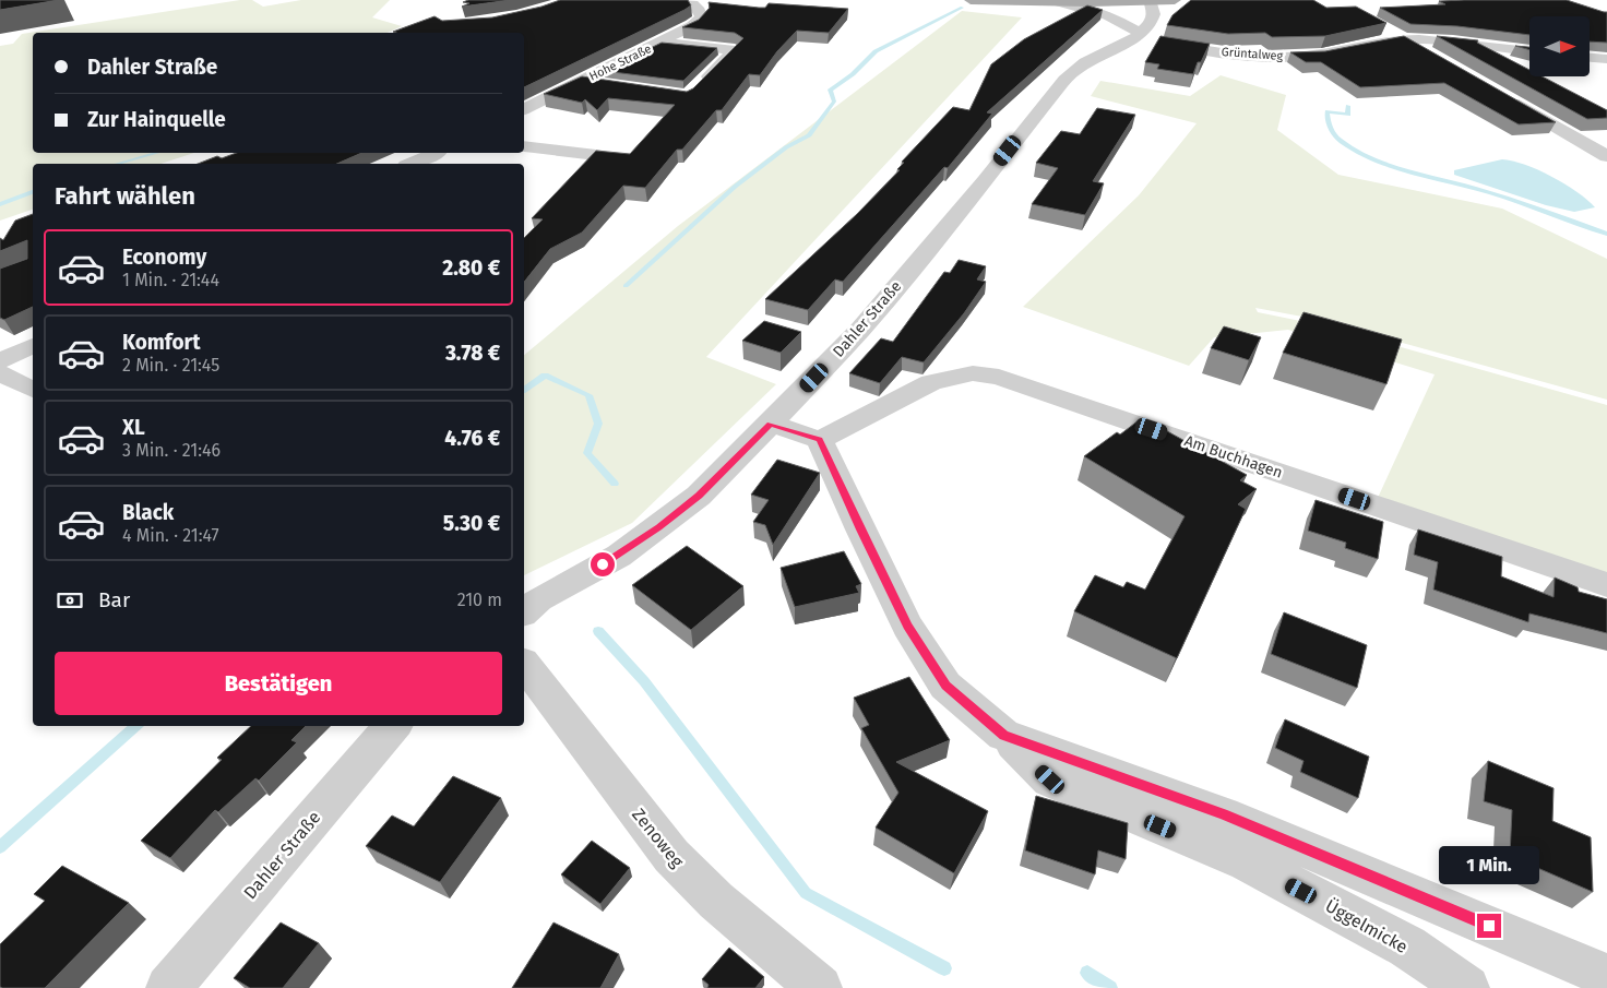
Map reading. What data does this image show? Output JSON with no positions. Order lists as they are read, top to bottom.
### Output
{
  "streets": {
    "street": [
      "Grüntalweg",
      "Hohe Straße",
      "Dahler Straße",
      "Am Buchhagen",
      "Zenoweg",
      "Üggelmicke"
    ]
  },
  "crossings": [
    ["Grüntalweg", "Dahler Straße"],
    ["Am Buchhagen", "Üggelmicke"]
  ],
  "north": "right",
  "page": {
    "banner": ["Dahler Straße", "Zur Hainquelle"],
    "heading": "Fahrt wählen",
    "list": [
      {
        "name": "Economy",
        "note": "1 Min. · 21:44",
        "value": "2.80 €"
      },
      {
        "name": "Komfort",
        "note": "2 Min. · 21:45",
        "value": "3.78 €"
      },
      {
        "name": "XL",
        "note": "3 Min. · 21:46",
        "value": "4.76 €"
      },
      {
        "name": "Black",
        "note": "4 Min. · 21:47",
        "value": "5.30 €"
      }
    ],
    "pay": ["Bar", "210 m"],
    "buttons": "Bestätigen",
    "bubble": "1 Min."
  }
}
